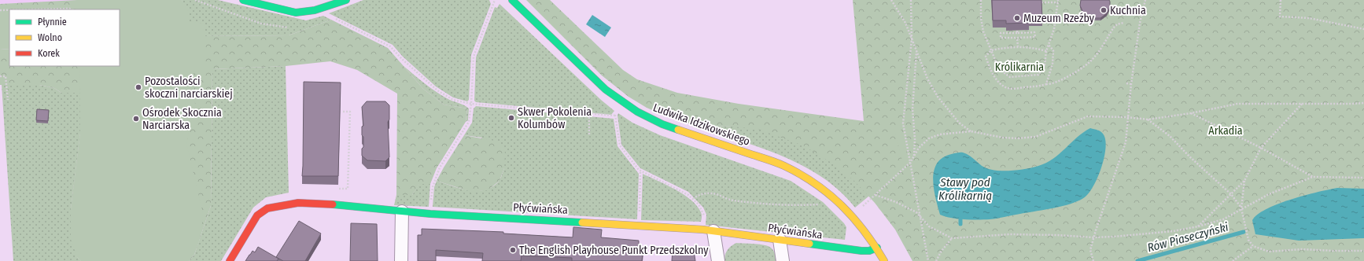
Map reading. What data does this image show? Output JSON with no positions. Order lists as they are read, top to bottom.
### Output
{
  "streets": {
    "street": ["Ludwika Idzikowskiego", "Płyćwiańska"]
  },
  "crossings": [
    ["Ludwika Idzikowskiego", "Płyćwiańska"]
  ],
  "water": ["Stawy pod Królikarnią", "Rów Piaseczyński"],
  "parks": ["Królikarnia", "Arkadia"],
  "places": [
    "Kuchnia",
    "Muzeum Rzeźby",
    "Pozostalości skoczni narciarskiej",
    "Skwer Pokolenia Kolumbów",
    "Ośrodek Skocznia Narciarska",
    "The English Playhouse Punkt Przedszkolny"
  ],
  "legend": ["Płynnie", "Wolno", "Korek"]
}
